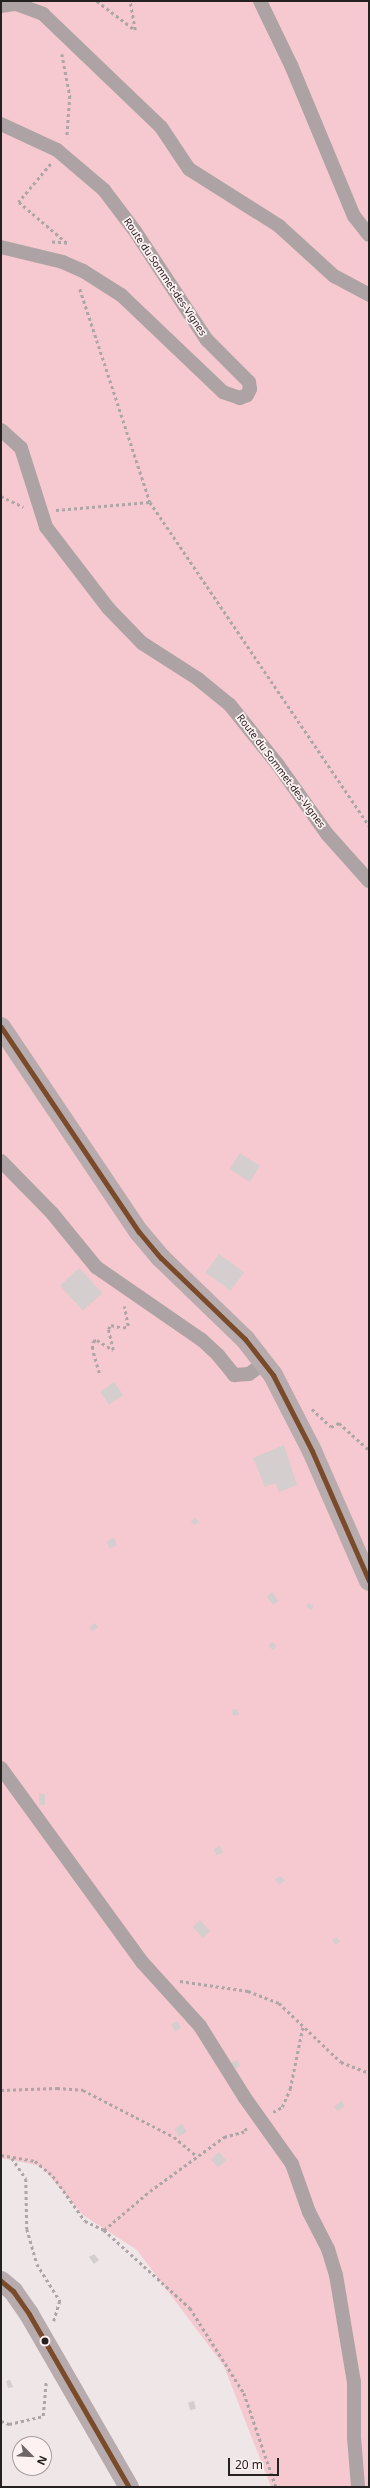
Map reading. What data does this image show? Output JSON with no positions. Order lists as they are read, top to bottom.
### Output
{
  "streets": {
    "street": ["Route du Sommet-des-Vignes"]
  },
  "scale_bar": "20 m",
  "north": "bottom right"
}
